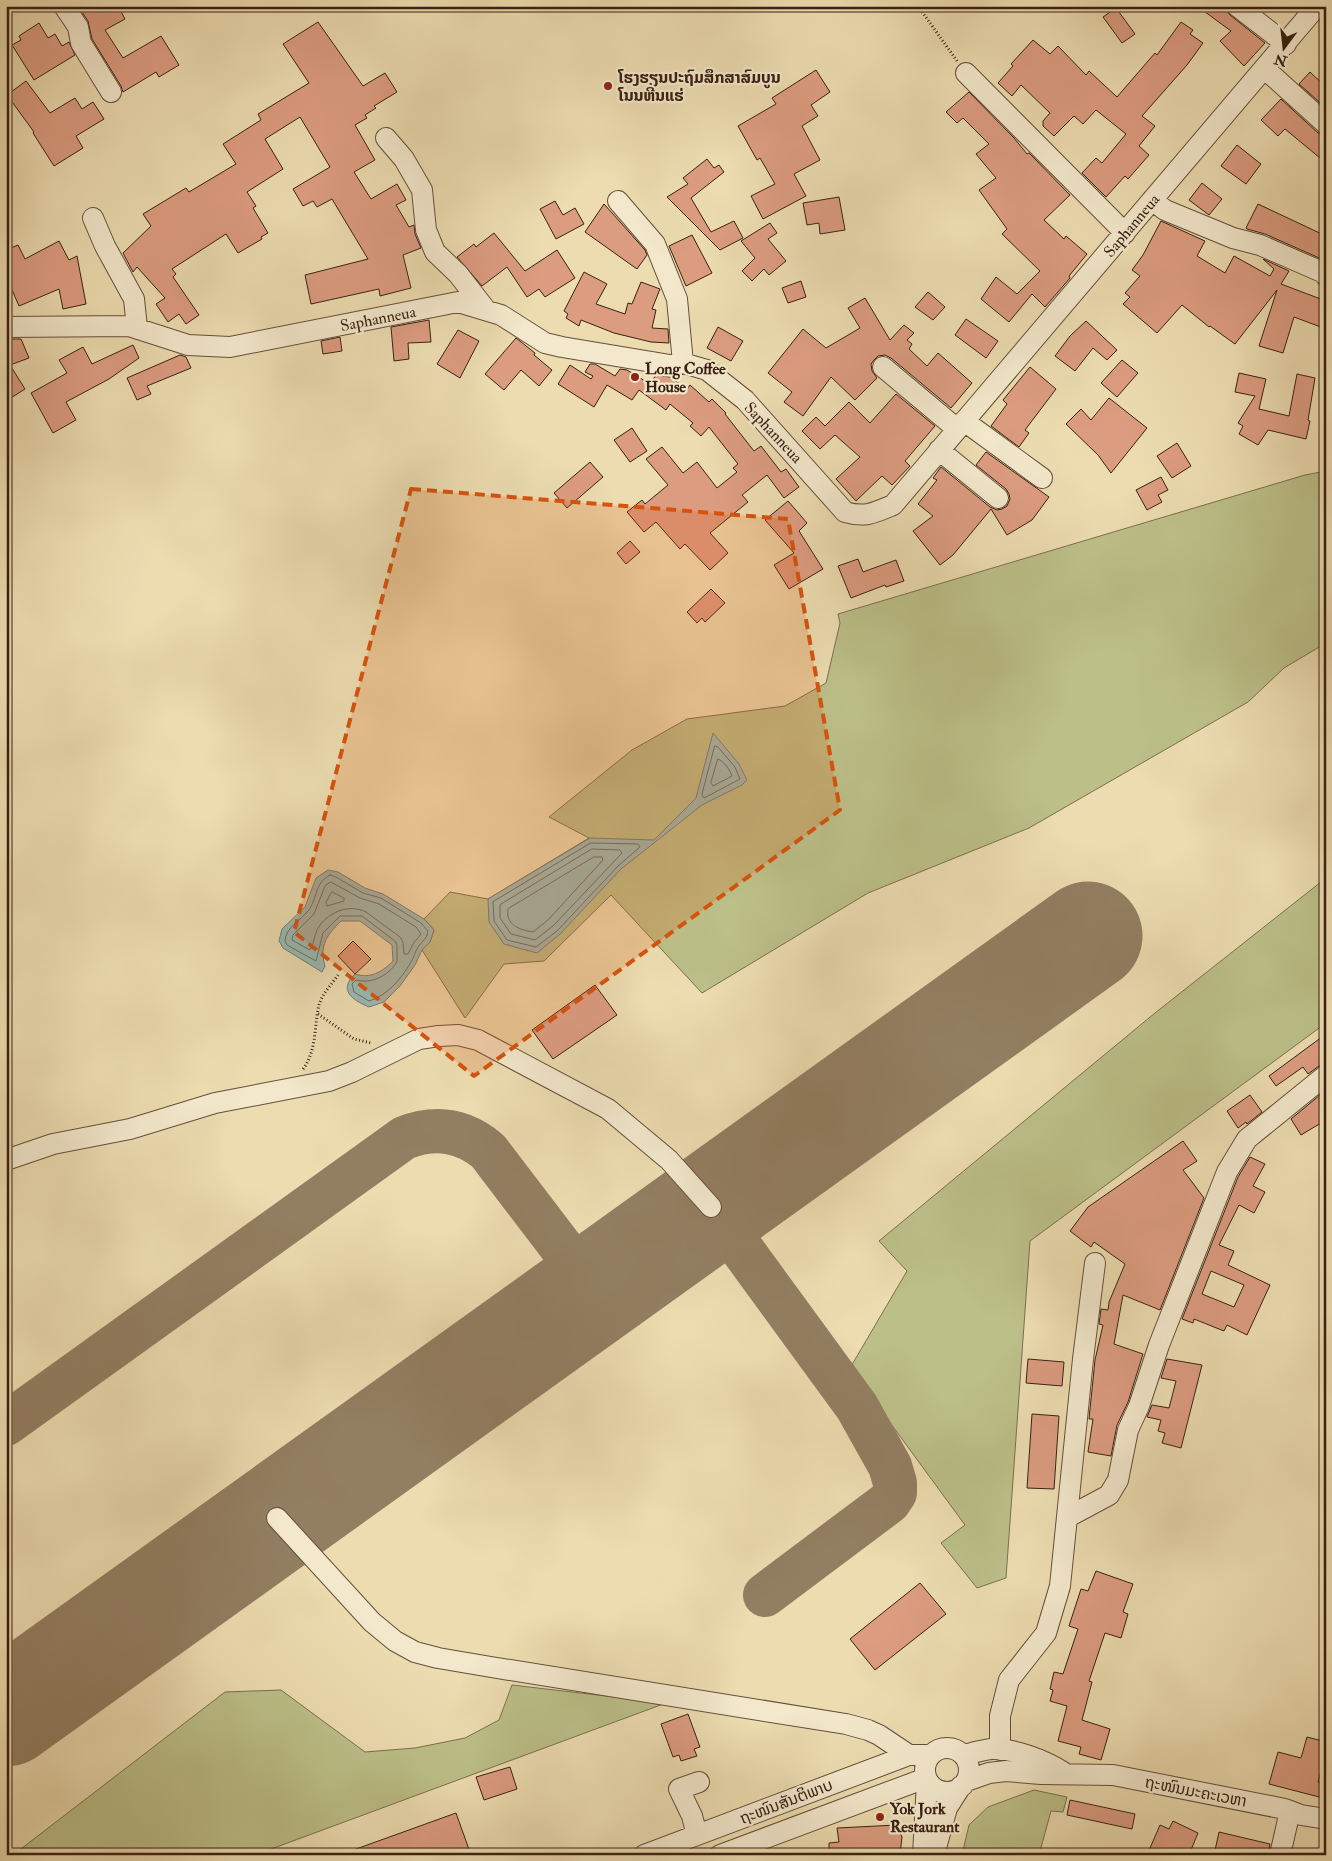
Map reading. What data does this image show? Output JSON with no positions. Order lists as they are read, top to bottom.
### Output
{
  "streets": {
    "street": ["Saphanneua", "ຖະໜົນມະຄະເວຫາ", "ຖະໜົນສັນຕິພາບ"]
  },
  "crossings": [
    ["ຖະໜົນມະຄະເວຫາ", "ຖະໜົນສັນຕິພາບ"]
  ],
  "places": ["ໂຮງຮຽນປະຖົມສຶກສາສົມບູນ ໂນນຫີນແຮ່", "Long Coffee House", "Yok Jork Restaurant"],
  "north": "bottom"
}
